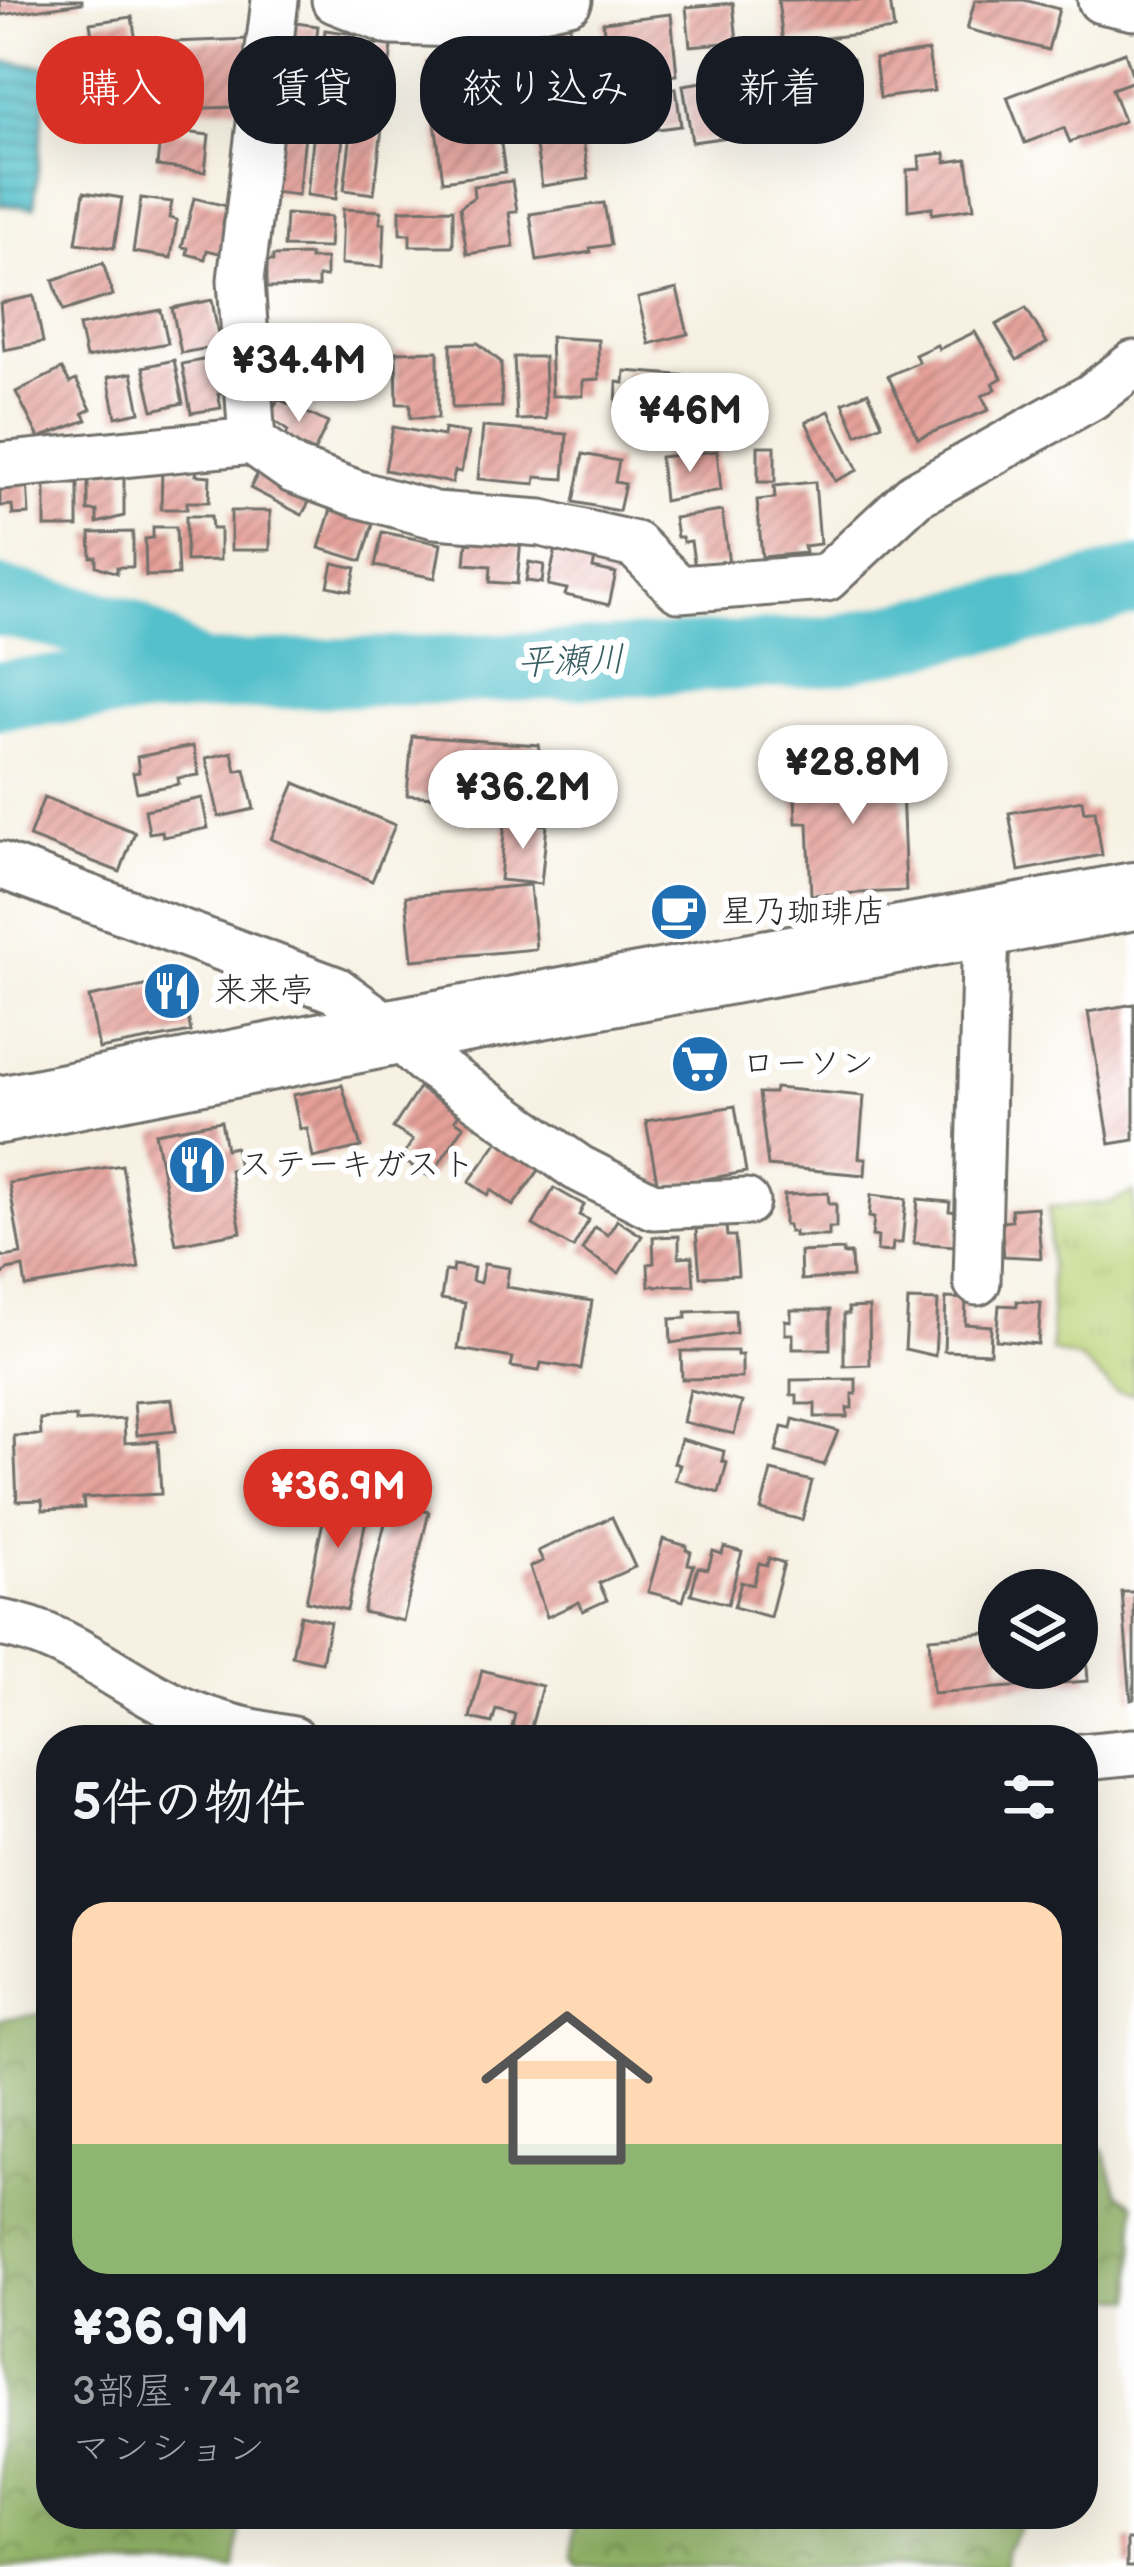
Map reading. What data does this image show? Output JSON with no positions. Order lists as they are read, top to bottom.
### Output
{
  "water": ["平瀬川"],
  "places": {
    "cafe": ["星乃珈琲店"],
    "restaurant": ["来来亭", "ステーキガスト"],
    "supermarket": ["ローソン"]
  },
  "page": {
    "chip": [
      "購入",
      "賃貸",
      "絞り込み",
      "新着"
    ],
    "price": [
      "¥34.4M",
      "¥46M",
      "¥28.8M",
      "¥36.2M",
      "¥36.9M"
    ],
    "heading": "5件の物件",
    "list": [
      {
        "name": "¥36.9M",
        "note": "3部屋 · 74 m² · マンション"
      }
    ]
  }
}
